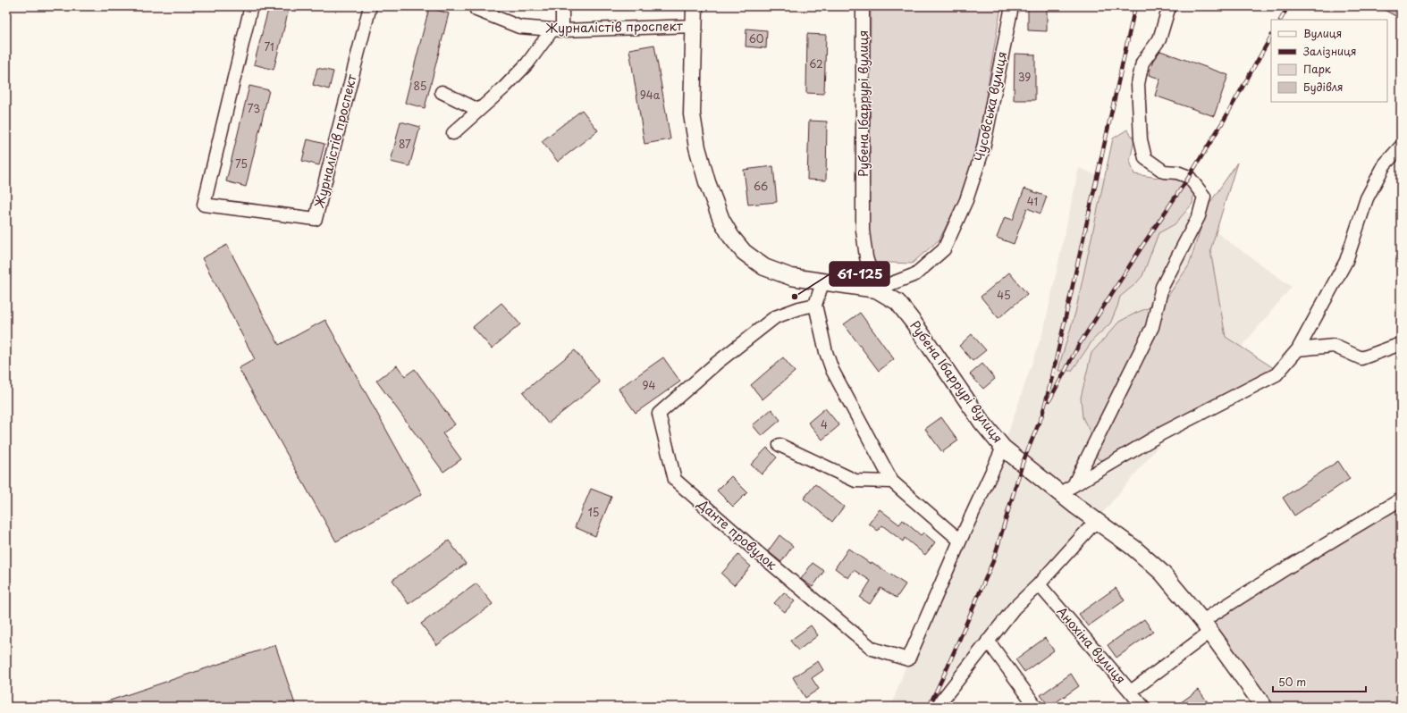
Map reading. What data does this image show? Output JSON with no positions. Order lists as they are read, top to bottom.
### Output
{
  "streets": {
    "main road": ["Журналістів проспект", "Рубена Ібаррурі вулиця"],
    "street": ["Чусовська вулиця", "Данте провулок", "Анохіна вулиця"]
  },
  "crossings": [
    ["Журналістів проспект", "Рубена Ібаррурі вулиця"],
    ["Журналістів проспект", "Чусовська вулиця"],
    ["Рубена Ібаррурі вулиця", "Чусовська вулиця"],
    ["Рубена Ібаррурі вулиця", "Данте провулок"]
  ],
  "places": ["61-125"],
  "house_numbers": [
    "60",
    "71",
    "62",
    "39",
    "85",
    "94а",
    "73",
    "87",
    "75",
    "66",
    "41",
    "45",
    "94",
    "4",
    "15"
  ],
  "legend": [
    "Вулиця",
    "Залізниця",
    "Парк",
    "Будівля"
  ],
  "scale_bar": "50 m"
}
